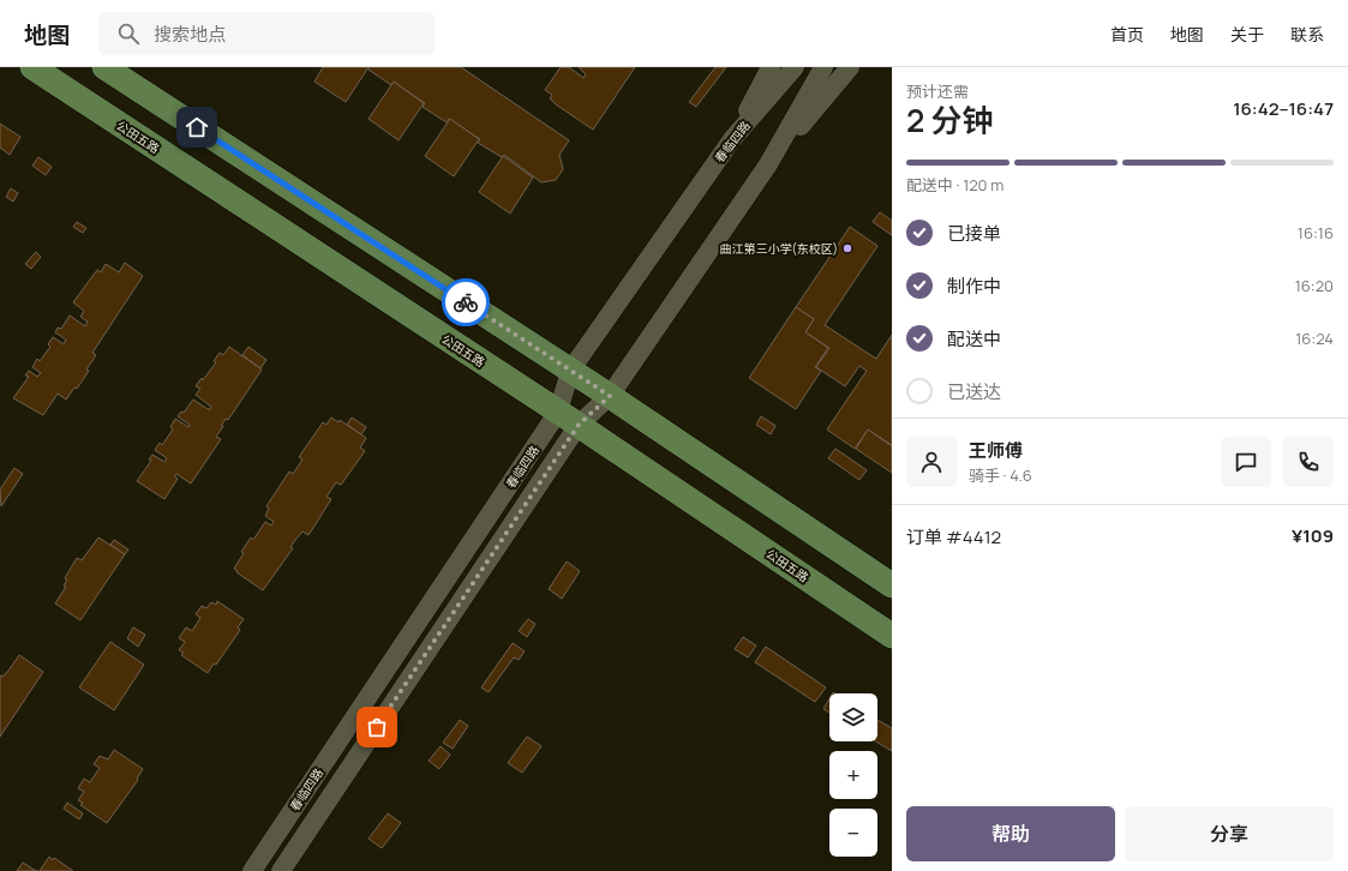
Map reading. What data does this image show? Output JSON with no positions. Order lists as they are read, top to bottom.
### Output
{
  "streets": {
    "main road": ["公田五路"],
    "street": ["春临四路"]
  },
  "crossings": [
    ["公田五路", "春临四路"]
  ],
  "places": ["曲江第三小学(东校区)"],
  "page": {
    "header": "地图",
    "search": "搜索地点",
    "nav": [
      "首页",
      "地图",
      "关于",
      "联系"
    ],
    "heading": ["2 分钟", "预计还需", "16:42–16:47"],
    "panel": [
      "王师傅",
      "骑手 · 4.6",
      "订单 #4412",
      "¥109"
    ],
    "bar": "配送中 · 120 m",
    "list": [
      ["已接单", "16:16"],
      ["制作中", "16:20"],
      ["配送中", "16:24"],
      "已送达"
    ],
    "map_buttons": ["+", "−"],
    "buttons": ["帮助", "分享"]
  }
}
